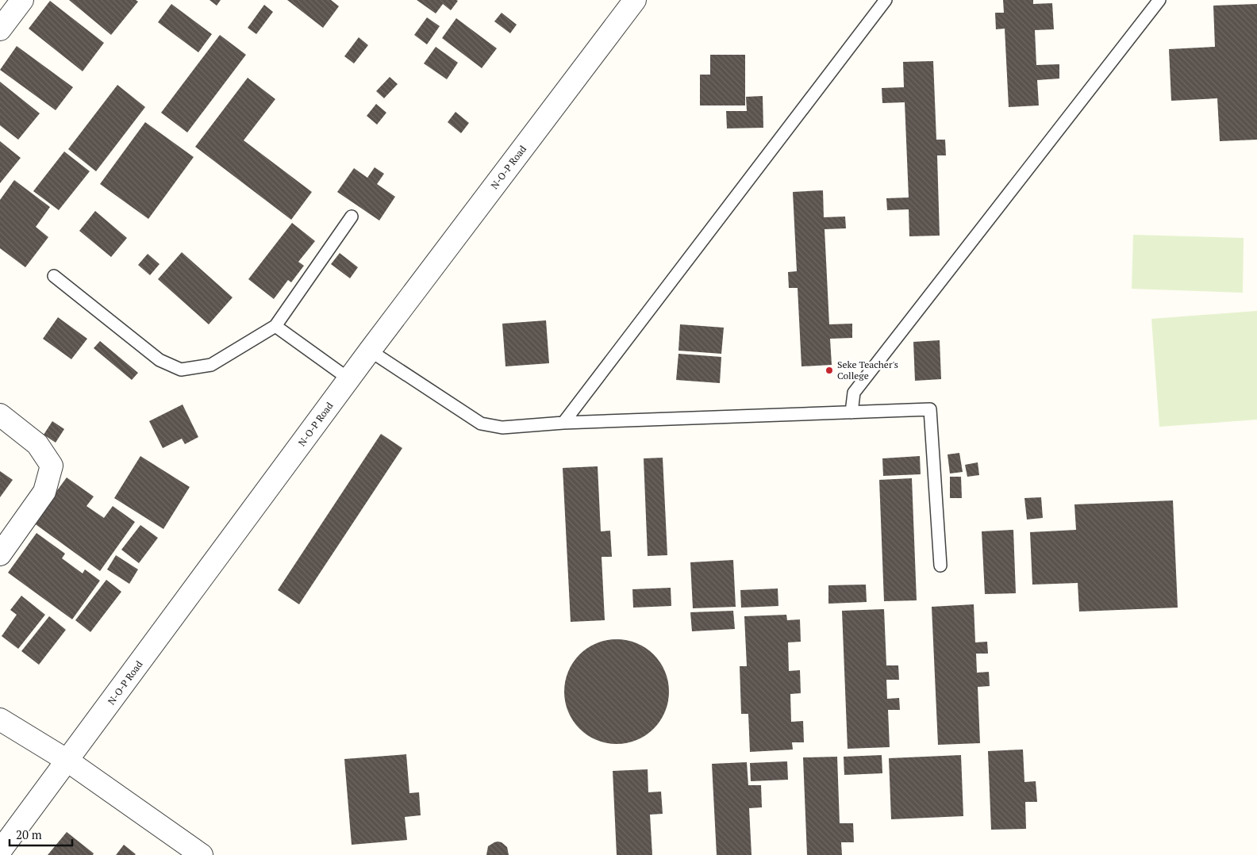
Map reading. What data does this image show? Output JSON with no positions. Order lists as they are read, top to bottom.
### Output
{
  "streets": {
    "street": ["N-O-P Road"]
  },
  "places": ["Seke Teacher's College"],
  "scale_bar": "20 m"
}
